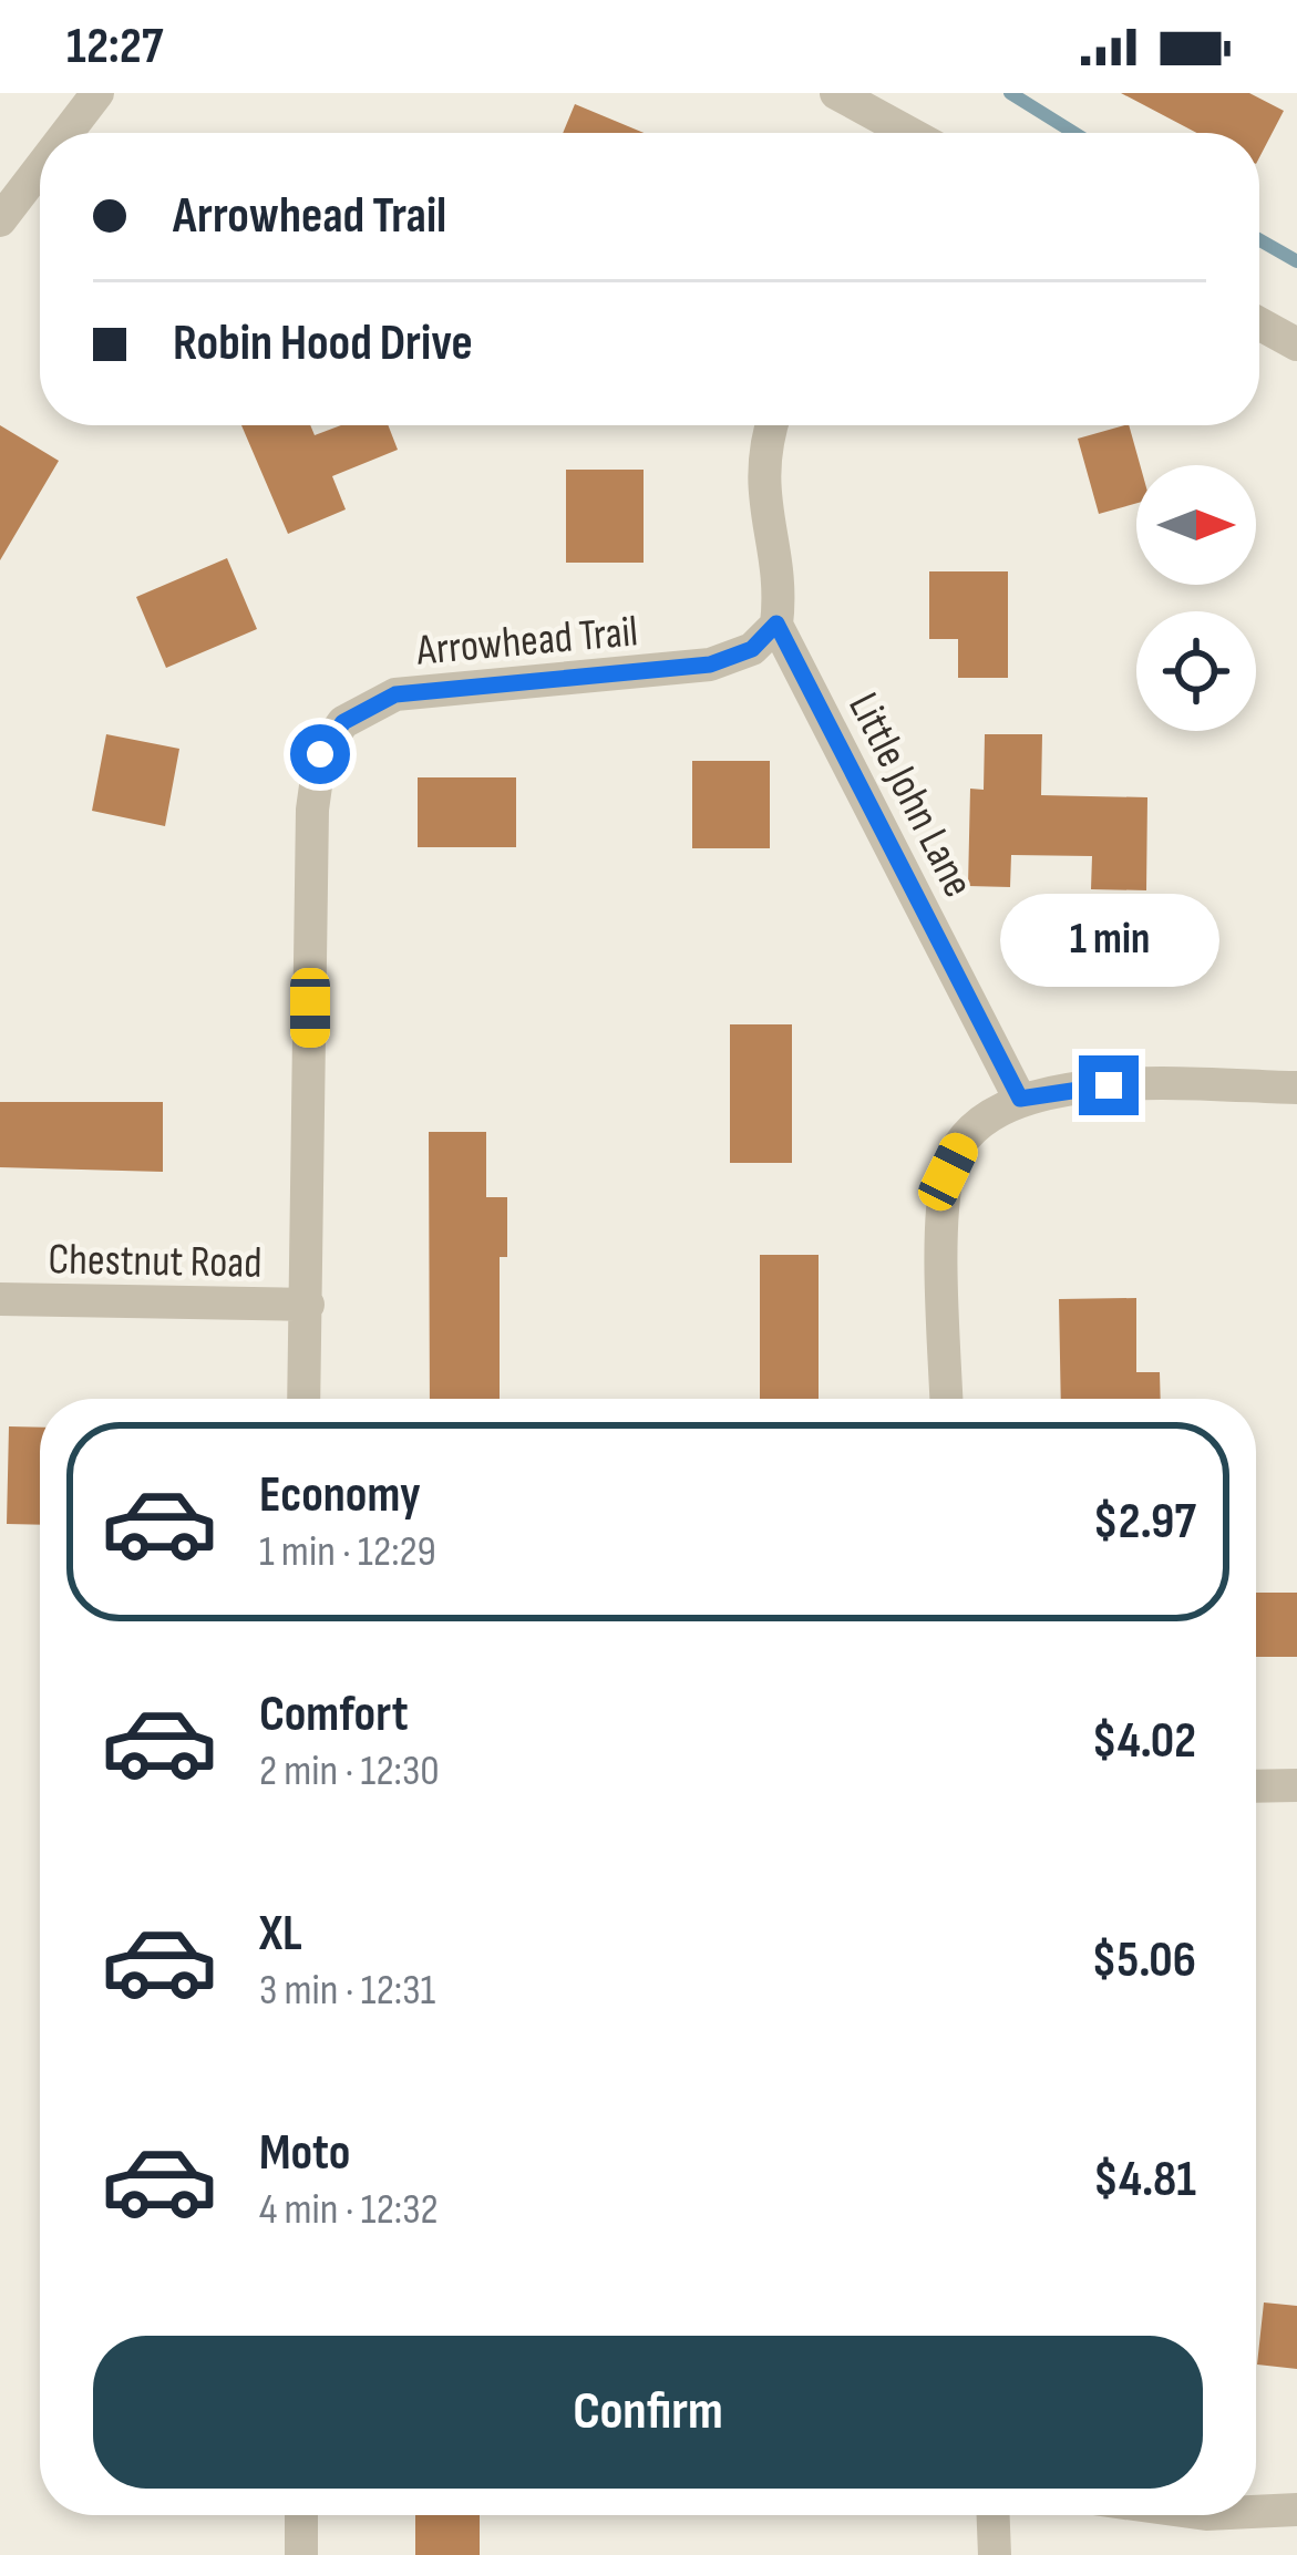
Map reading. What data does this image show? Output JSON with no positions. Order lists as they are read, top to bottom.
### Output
{
  "streets": {
    "street": ["Arrowhead Trail", "Little John Lane", "Chestnut Road"]
  },
  "crossings": [
    ["Arrowhead Trail", "Little John Lane"],
    ["Arrowhead Trail", "Chestnut Road"]
  ],
  "north": "right",
  "page": {
    "status": "12:27",
    "banner": ["Arrowhead Trail", "Robin Hood Drive"],
    "bubble": "1 min",
    "list": [
      {
        "name": "Economy",
        "note": "1 min · 12:29",
        "value": "$2.97"
      },
      {
        "name": "Comfort",
        "note": "2 min · 12:30",
        "value": "$4.02"
      },
      {
        "name": "XL",
        "note": "3 min · 12:31",
        "value": "$5.06"
      },
      {
        "name": "Moto",
        "note": "4 min · 12:32",
        "value": "$4.81"
      }
    ],
    "buttons": "Confirm"
  }
}
